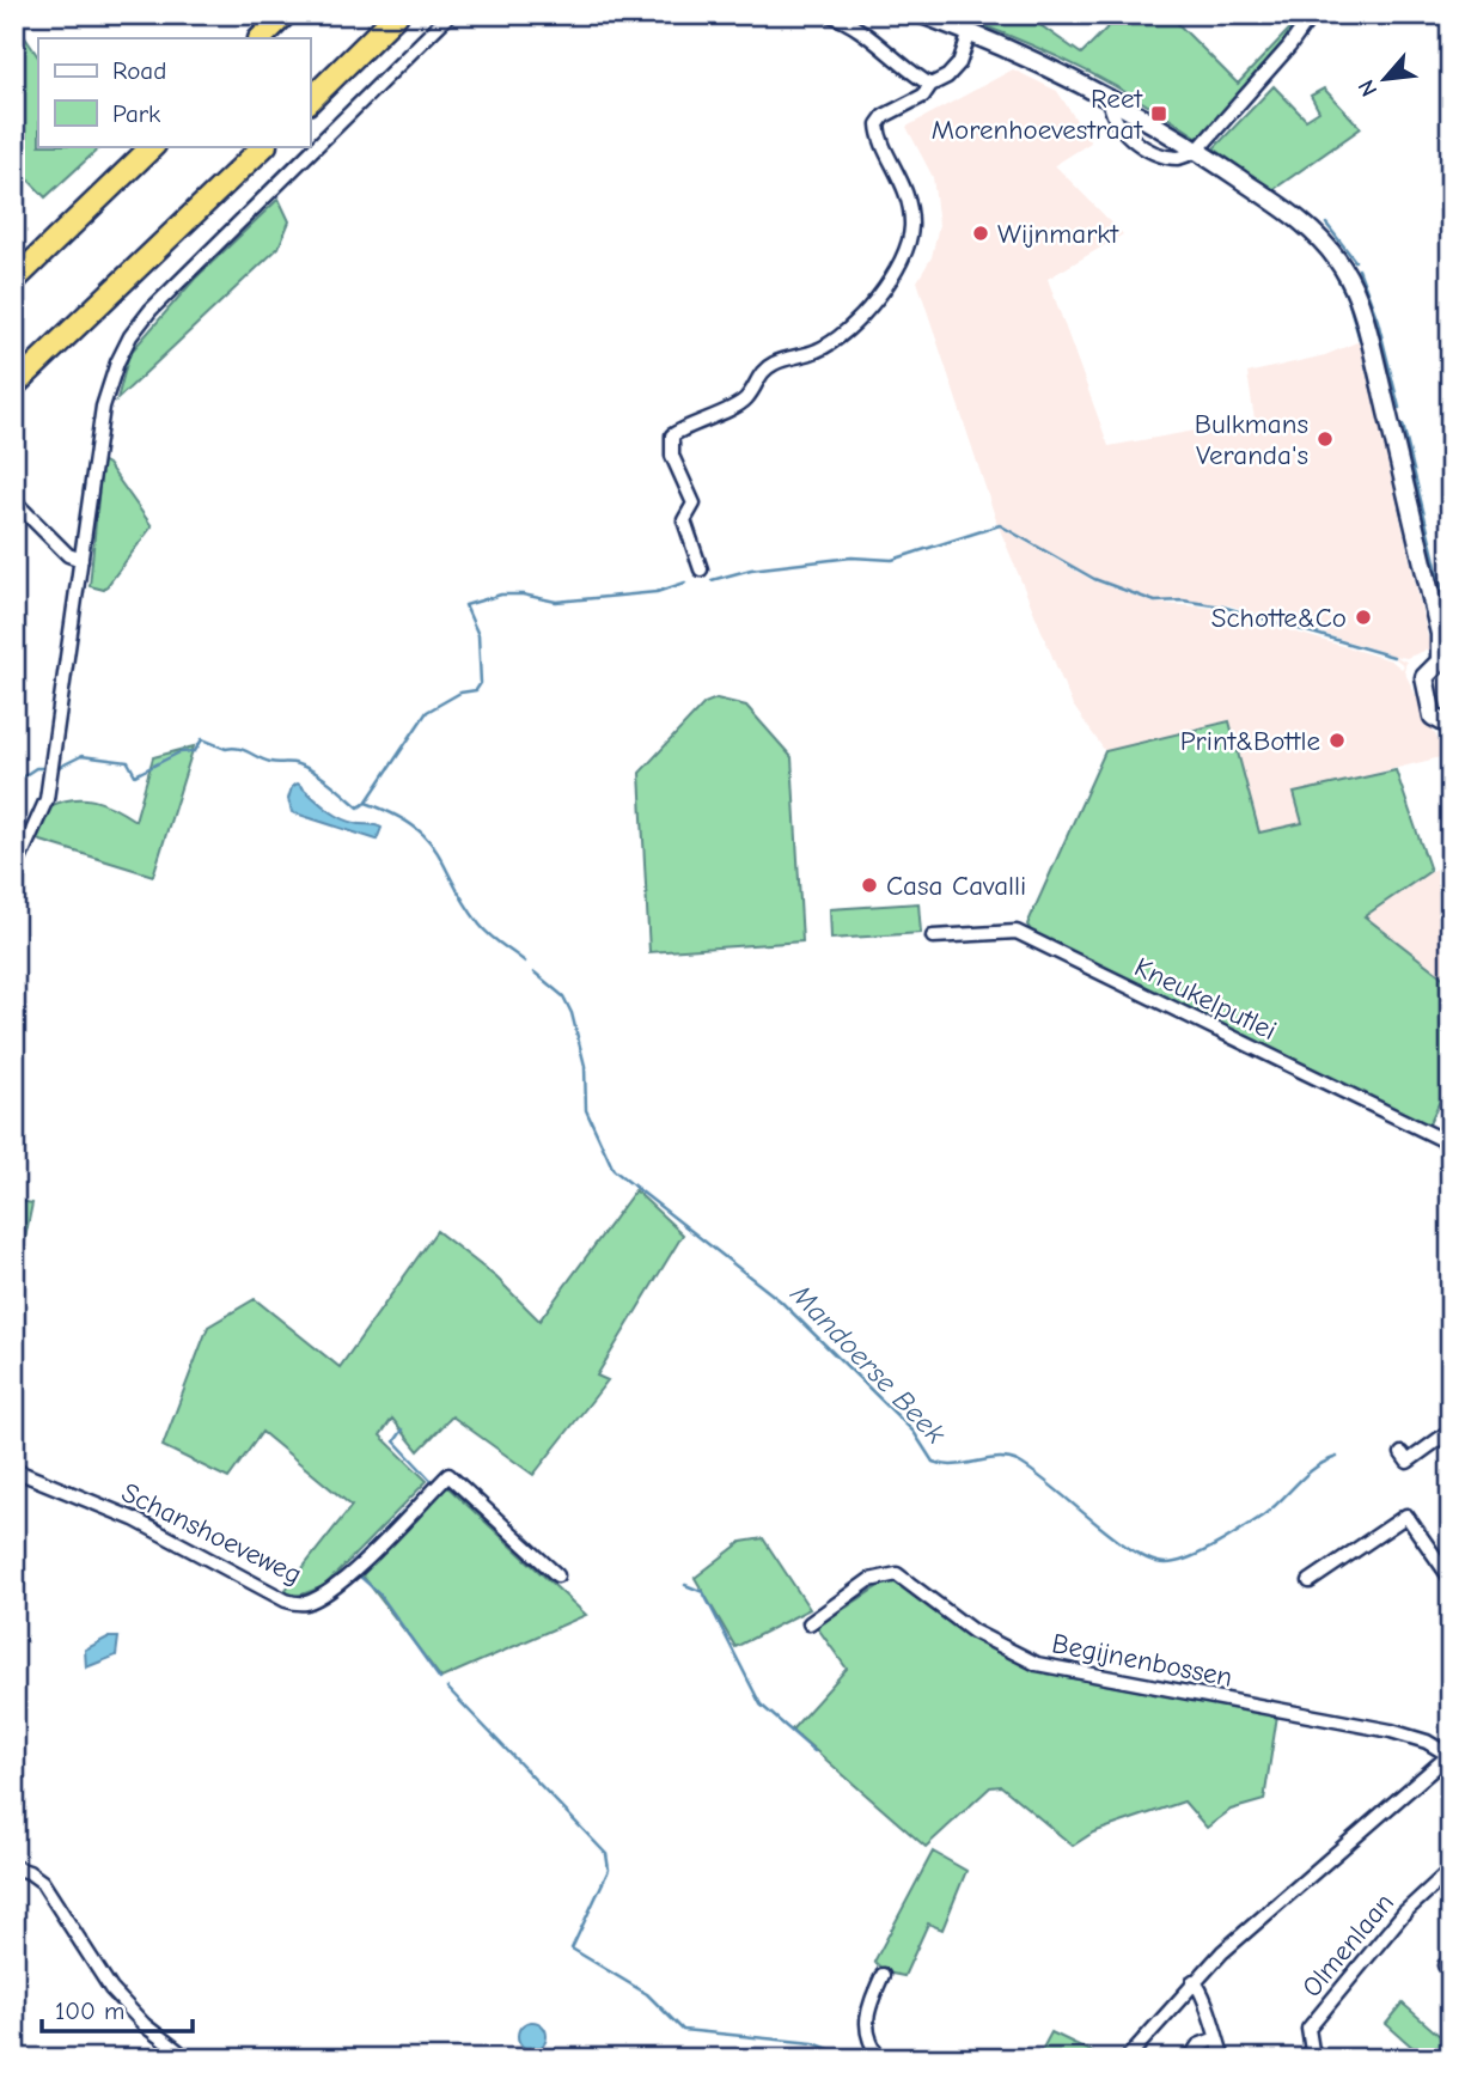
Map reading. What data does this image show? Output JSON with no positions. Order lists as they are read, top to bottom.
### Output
{
  "streets": {
    "street": [
      "Kneukelputlei",
      "Schanshoeveweg",
      "Begijnenbossen",
      "Olmenlaan"
    ]
  },
  "water": ["Mandoerse Beek"],
  "places": {
    "transit": ["Reet Morenhoevestraat"],
    "other": [
      "Wijnmarkt",
      "Bulkmans Veranda's",
      "Schotte&Co",
      "Print&Bottle",
      "Casa Cavalli"
    ]
  },
  "legend": ["Road", "Park"],
  "scale_bar": "100 m",
  "north": "bottom left"
}
